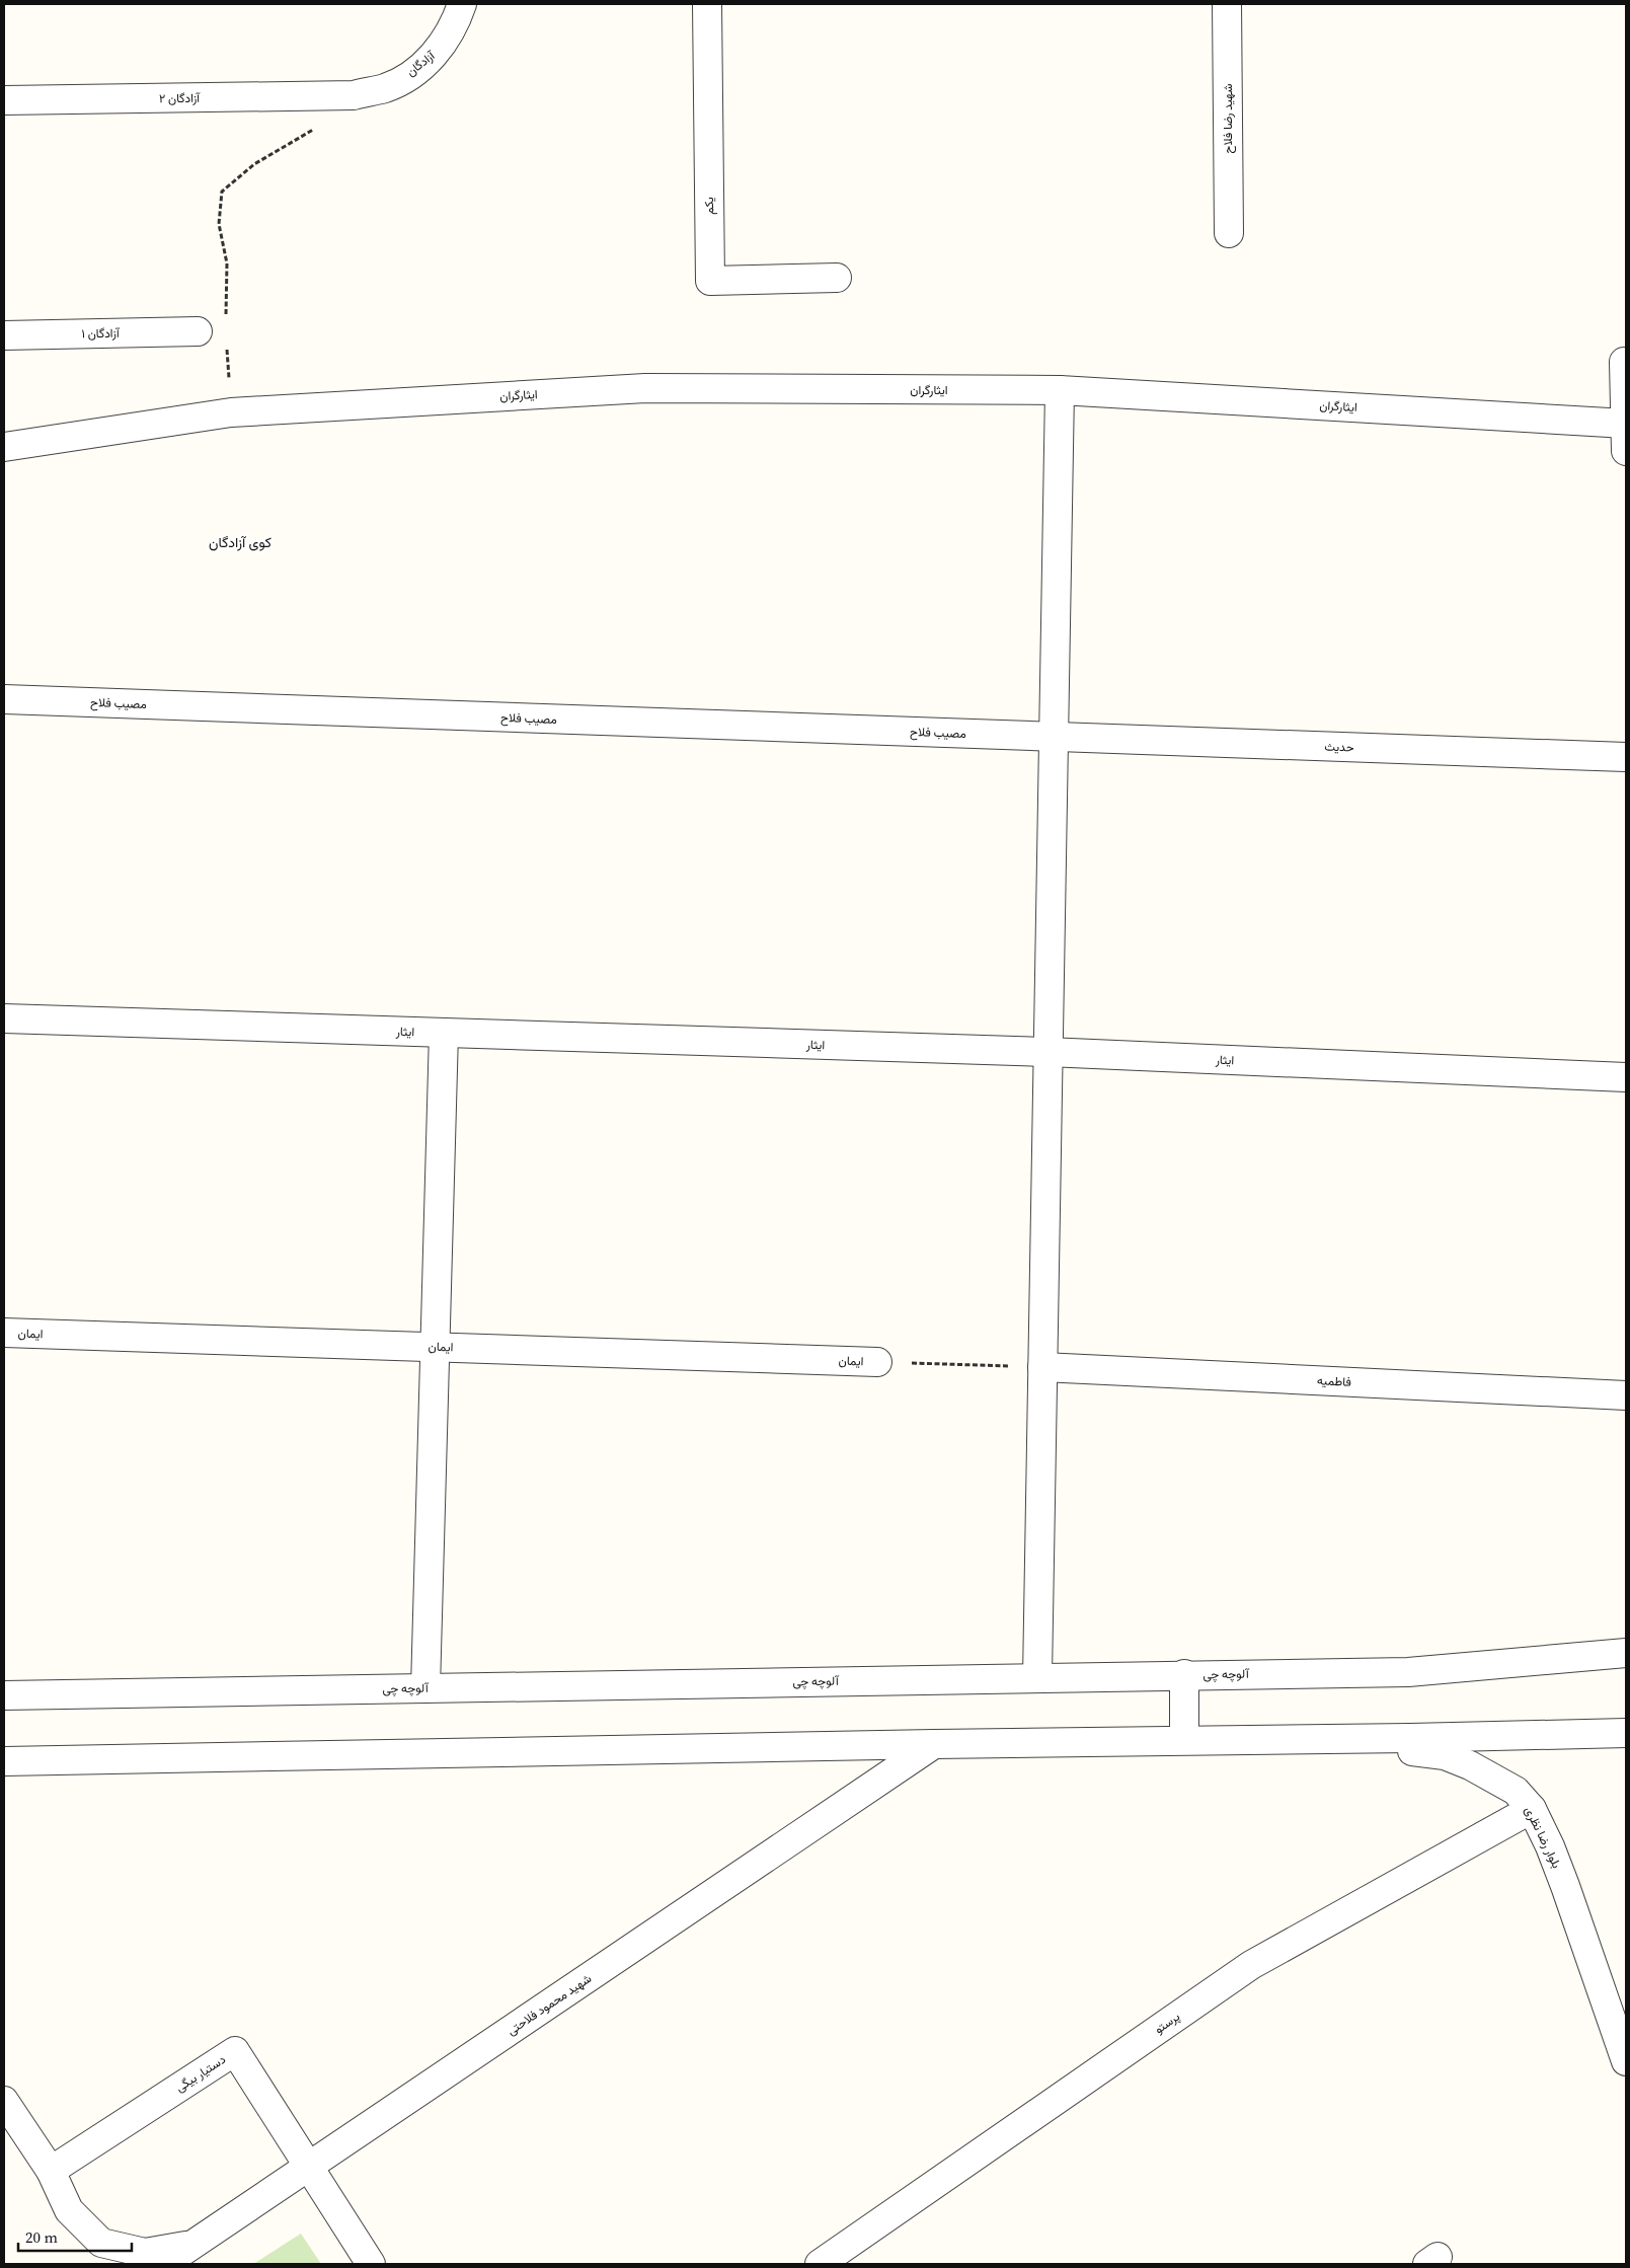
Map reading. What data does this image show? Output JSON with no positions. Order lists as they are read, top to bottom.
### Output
{
  "streets": {
    "street": [
      "آزادگان",
      "آزادگان ۲",
      "شهید رضا فلاح",
      "یکم",
      "آزادگان ۱",
      "ایثارگران",
      "مصیب فلاح",
      "حدیث",
      "ایثار",
      "ایمان",
      "فاطمیه",
      "آلوچه چی",
      "بلوار رضا نظری",
      "شهید محمود فلاحتی",
      "پرستو",
      "دستیار بیگی"
    ]
  },
  "crossings": [
    ["آزادگان", "آزادگان ۲"],
    ["مصیب فلاح", "حدیث"],
    ["بلوار رضا نظری", "پرستو"],
    ["شهید محمود فلاحتی", "دستیار بیگی"]
  ],
  "districts": ["کوی آزادگان"],
  "scale_bar": "20 m"
}
